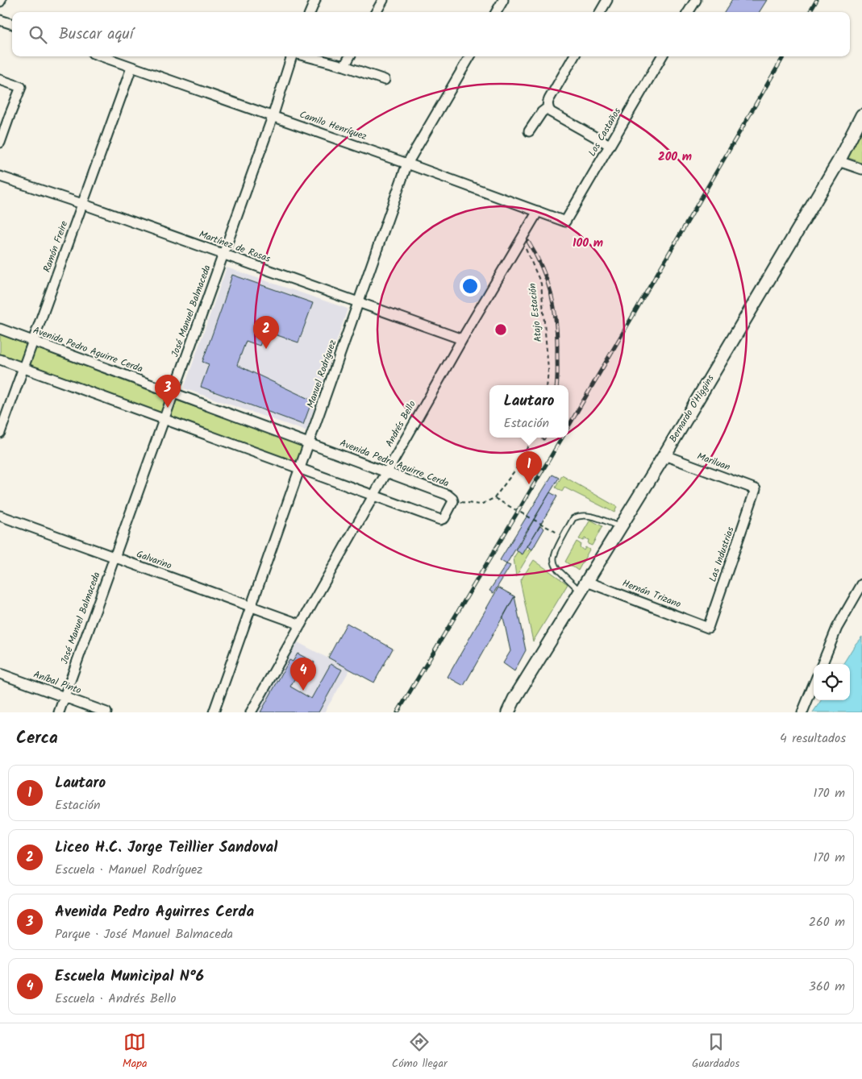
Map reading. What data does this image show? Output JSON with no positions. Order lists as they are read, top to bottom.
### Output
{
  "streets": {
    "main road": ["Bernardo O'Higgins"],
    "street": [
      "Camilo Henríquez",
      "Los Castaños",
      "Ramón Freire",
      "Martínez de Rosas",
      "José Manuel Balmaceda",
      "Avenida Pedro Aguirre Cerda",
      "Manuel Rodríguez",
      "Andrés Bello",
      "Mariluan",
      "Las Industrias",
      "Galvarino",
      "Hernán Trizano",
      "Aníbal Pinto"
    ],
    "path": ["Atajo Estación"]
  },
  "crossings": [
    ["Camilo Henríquez", "Los Castaños"],
    ["Camilo Henríquez", "Ramón Freire"],
    ["Camilo Henríquez", "José Manuel Balmaceda"],
    ["Camilo Henríquez", "Manuel Rodríguez"],
    ["Camilo Henríquez", "Andrés Bello"],
    ["Ramón Freire", "Martínez de Rosas"],
    ["Ramón Freire", "Avenida Pedro Aguirre Cerda"],
    ["Martínez de Rosas", "José Manuel Balmaceda"],
    ["Martínez de Rosas", "Manuel Rodríguez"],
    ["Martínez de Rosas", "Andrés Bello"],
    ["José Manuel Balmaceda", "Avenida Pedro Aguirre Cerda"],
    ["José Manuel Balmaceda", "Galvarino"],
    ["José Manuel Balmaceda", "Aníbal Pinto"],
    ["Atajo Estación", "Andrés Bello"],
    ["Avenida Pedro Aguirre Cerda", "Manuel Rodríguez"],
    ["Avenida Pedro Aguirre Cerda", "Andrés Bello"],
    ["Manuel Rodríguez", "Galvarino"],
    ["Bernardo O'Higgins", "Mariluan"],
    ["Bernardo O'Higgins", "Hernán Trizano"],
    ["Andrés Bello", "Galvarino"],
    ["Mariluan", "Las Industrias"],
    ["Las Industrias", "Hernán Trizano"]
  ],
  "page": {
    "search": "Buscar aquí",
    "pins": [
      "2",
      "3",
      "1",
      "4"
    ],
    "popup": ["Lautaro", "Estación"],
    "heading": ["Cerca", "4 resultados"],
    "list": [
      {
        "mark": "1",
        "name": "Lautaro",
        "note": "Estación",
        "value": "170 m"
      },
      {
        "mark": "2",
        "name": "Liceo H.C. Jorge Teillier Sandoval",
        "note": "Escuela · Manuel Rodríguez",
        "value": "170 m"
      },
      {
        "mark": "3",
        "name": "Avenida Pedro Aguirres Cerda",
        "note": "Parque · José Manuel Balmaceda",
        "value": "260 m"
      },
      {
        "mark": "4",
        "name": "Escuela Municipal N°6",
        "note": "Escuela · Andrés Bello",
        "value": "360 m"
      }
    ],
    "nav": ["Mapa", "Cómo llegar", "Guardados"]
  },
  "rings": ["200 m", "100 m"]
}
